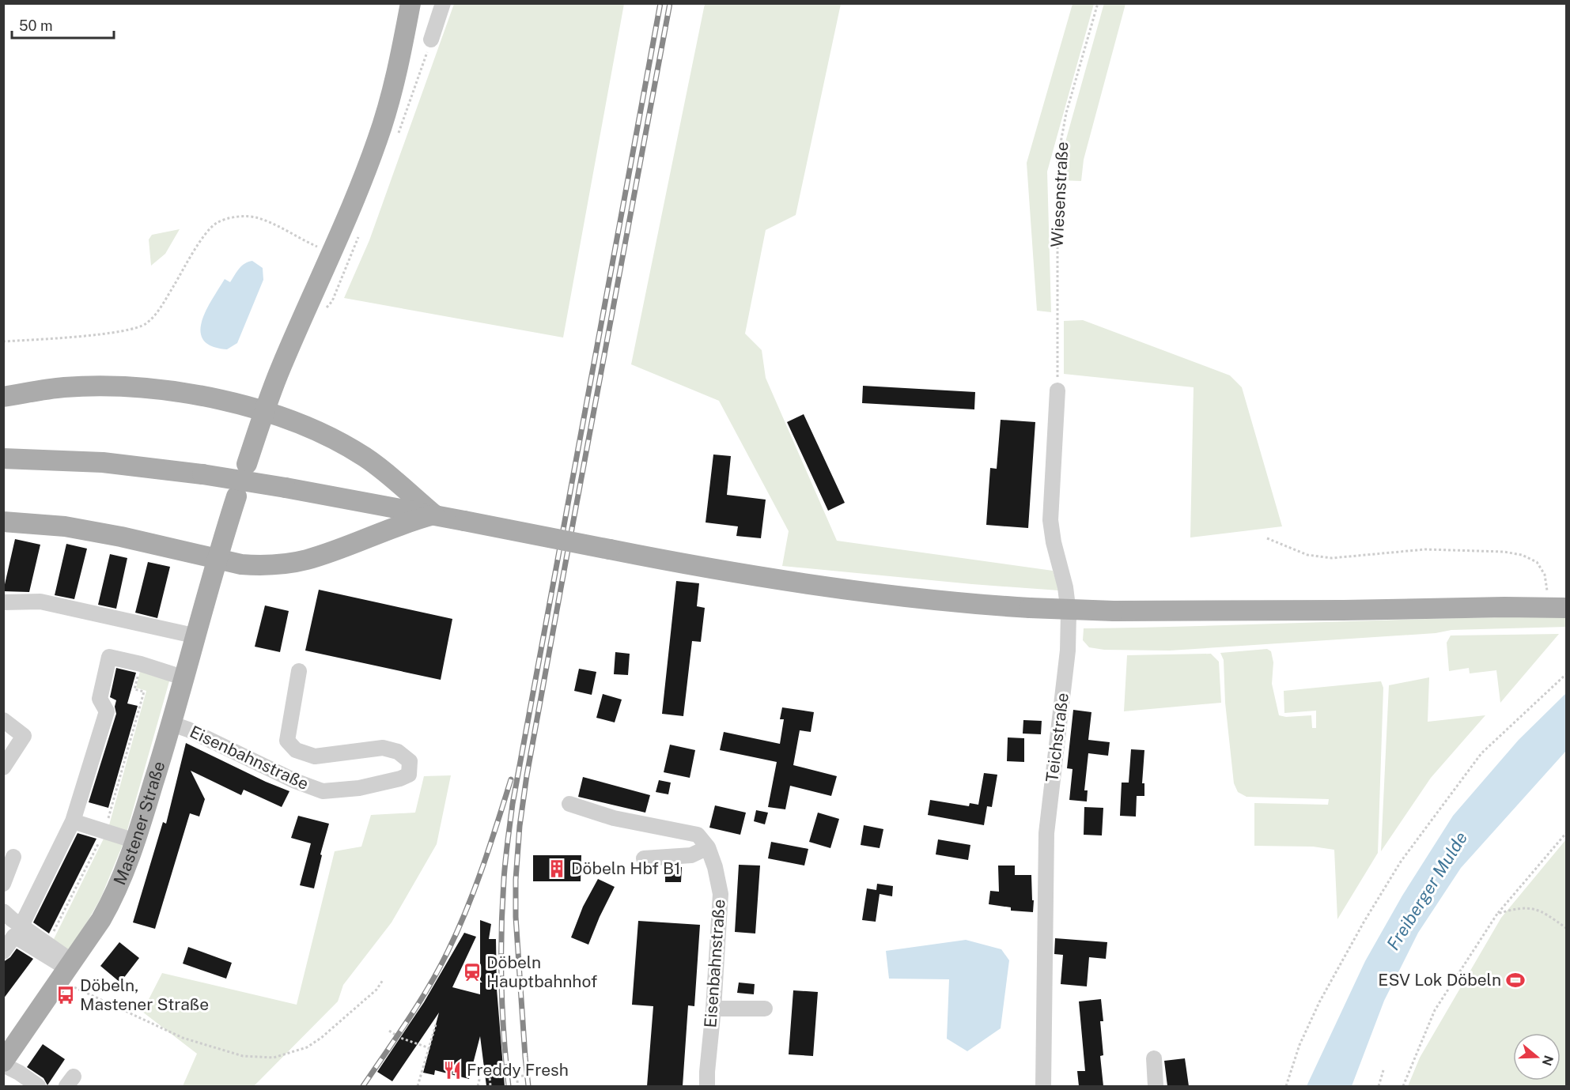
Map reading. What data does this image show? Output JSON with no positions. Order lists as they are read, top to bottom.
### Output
{
  "streets": {
    "main road": ["Mastener Straße"],
    "street": ["Teichstraße", "Eisenbahnstraße"],
    "path": ["Wiesenstraße"]
  },
  "crossings": [
    ["Wiesenstraße", "Teichstraße"],
    ["Eisenbahnstraße", "Mastener Straße"]
  ],
  "water": ["Freiberger Mulde"],
  "places": {
    "building": ["Döbeln Hbf B1"],
    "station": ["Döbeln Hauptbahnhof"],
    "sports": ["ESV Lok Döbeln"],
    "bus stop": ["Döbeln, Mastener Straße"],
    "restaurant": ["Freddy Fresh"]
  },
  "scale_bar": "50 m",
  "north": "right"
}
